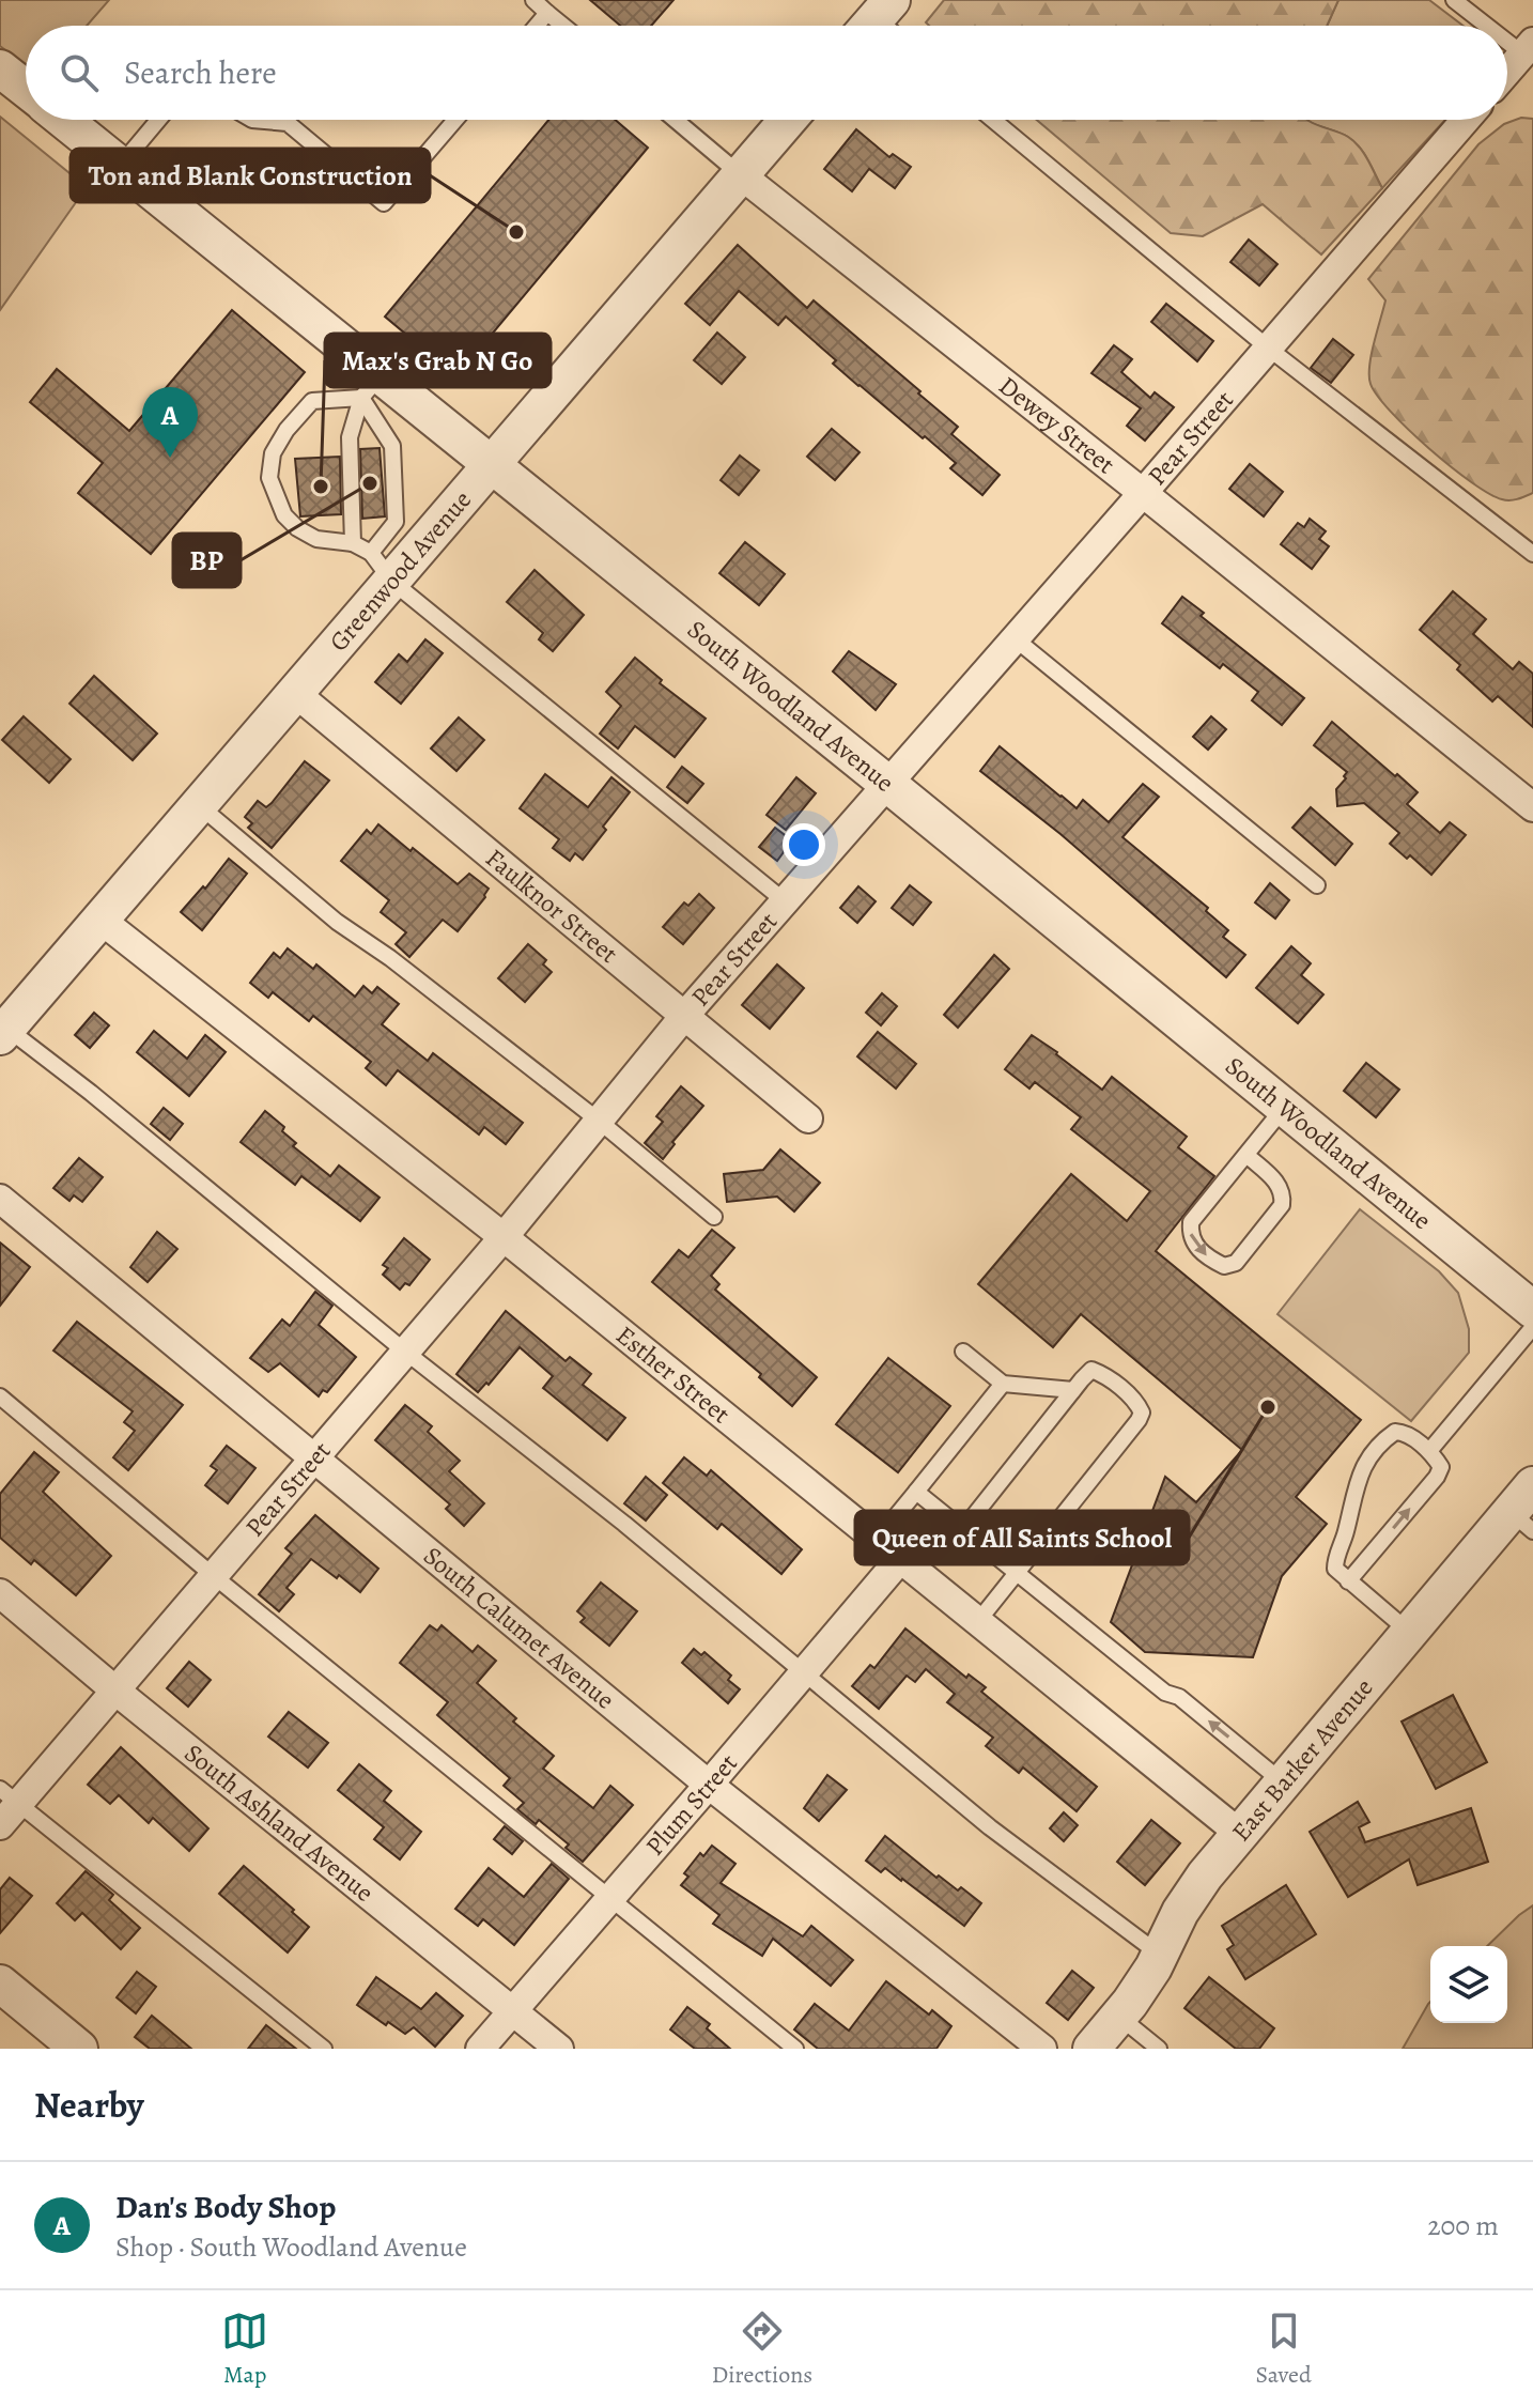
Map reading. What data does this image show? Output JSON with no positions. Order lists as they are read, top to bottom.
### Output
{
  "streets": {
    "street": [
      "Dewey Street",
      "Pear Street",
      "Greenwood Avenue",
      "South Woodland Avenue",
      "Faulknor Street",
      "Esther Street",
      "South Calumet Avenue",
      "East Barker Avenue",
      "Plum Street",
      "South Ashland Avenue"
    ]
  },
  "crossings": [
    ["Dewey Street", "Pear Street"],
    ["Dewey Street", "Greenwood Avenue"],
    ["Pear Street", "South Woodland Avenue"],
    ["Pear Street", "Faulknor Street"],
    ["Pear Street", "Esther Street"],
    ["Pear Street", "South Calumet Avenue"],
    ["Pear Street", "South Ashland Avenue"],
    ["Greenwood Avenue", "South Woodland Avenue"],
    ["Greenwood Avenue", "Faulknor Street"],
    ["Greenwood Avenue", "Esther Street"],
    ["Esther Street", "East Barker Avenue"],
    ["Esther Street", "Plum Street"],
    ["South Calumet Avenue", "Plum Street"],
    ["Plum Street", "South Ashland Avenue"]
  ],
  "places": [
    "Ton and Blank Construction",
    "BP",
    "Max's Grab N Go",
    "Queen of All Saints School"
  ],
  "page": {
    "search": "Search here",
    "pins": "A",
    "heading": "Nearby",
    "list": [
      {
        "mark": "A",
        "name": "Dan's Body Shop",
        "note": "Shop · South Woodland Avenue",
        "value": "200 m"
      }
    ],
    "nav": ["Map", "Directions", "Saved"]
  }
}
